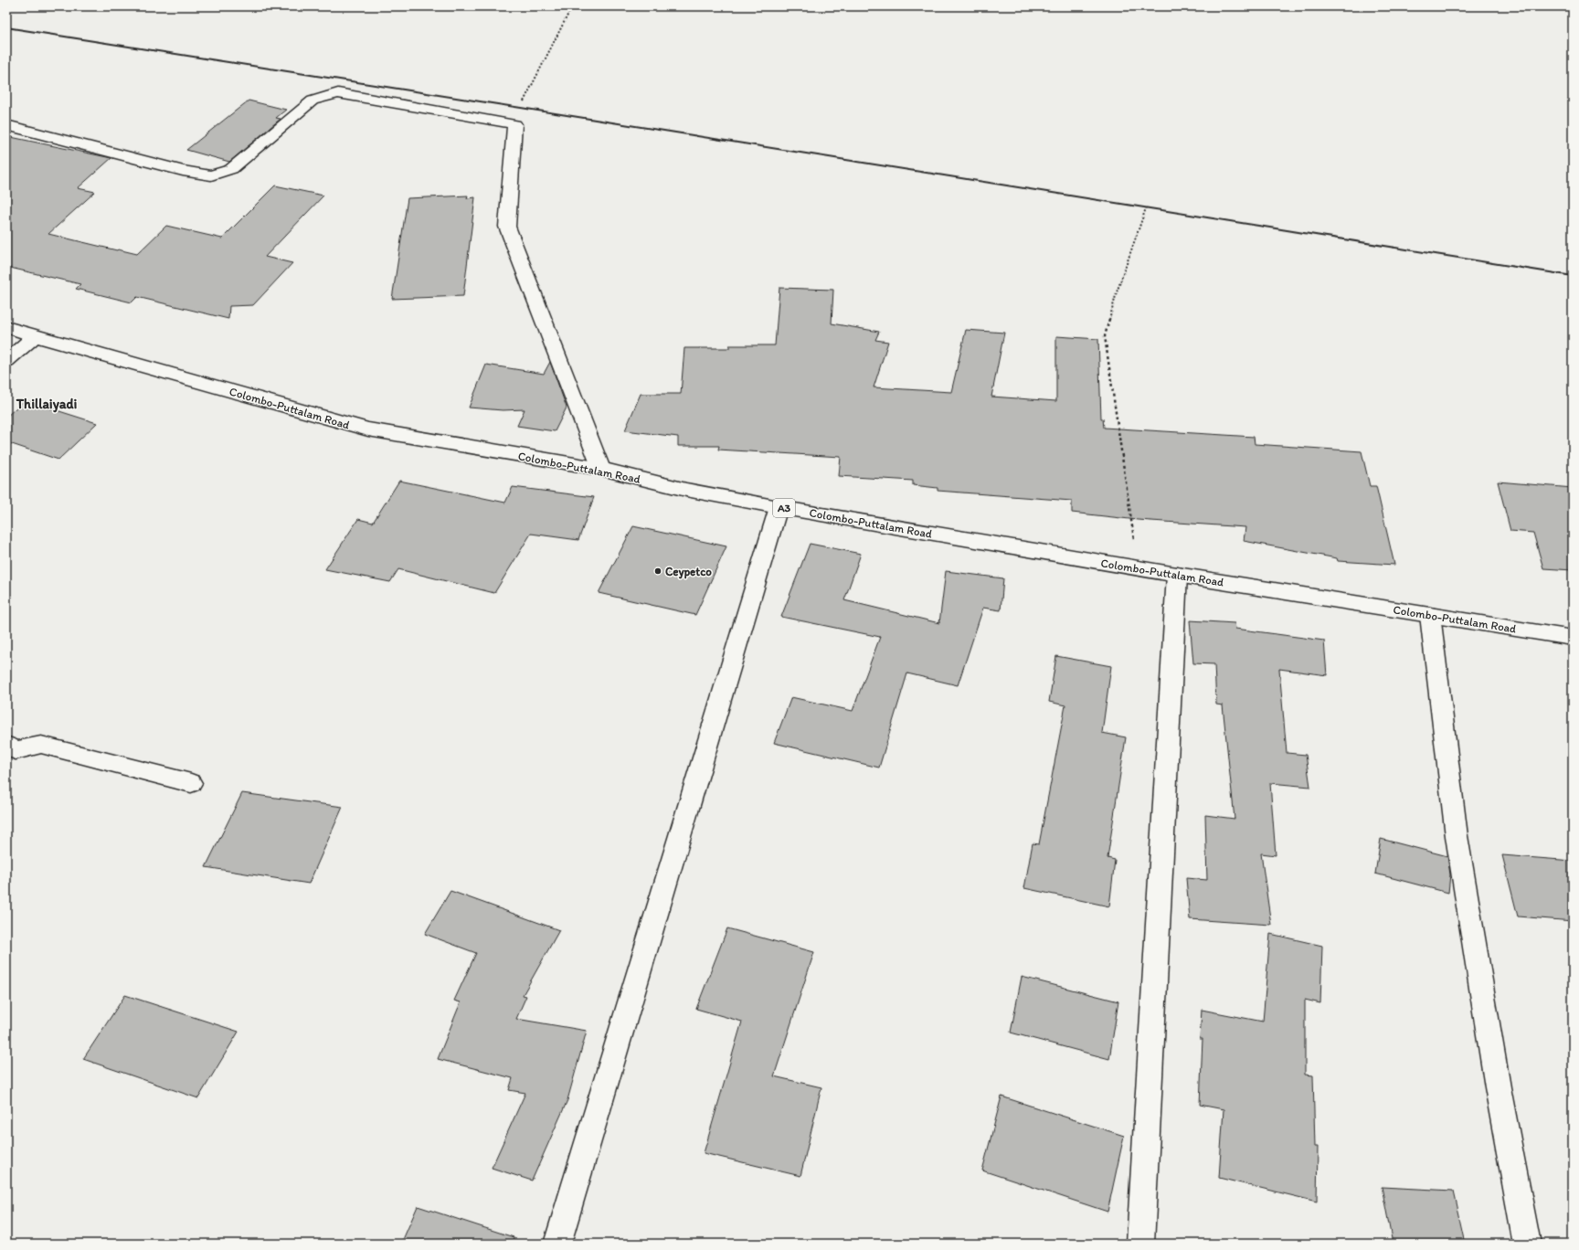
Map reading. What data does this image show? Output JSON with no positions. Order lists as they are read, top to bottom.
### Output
{
  "streets": {
    "main road": ["Colombo-Puttalam Road", "A3"]
  },
  "districts": ["Thillaiyadi"],
  "places": ["Ceypetco"]
}
